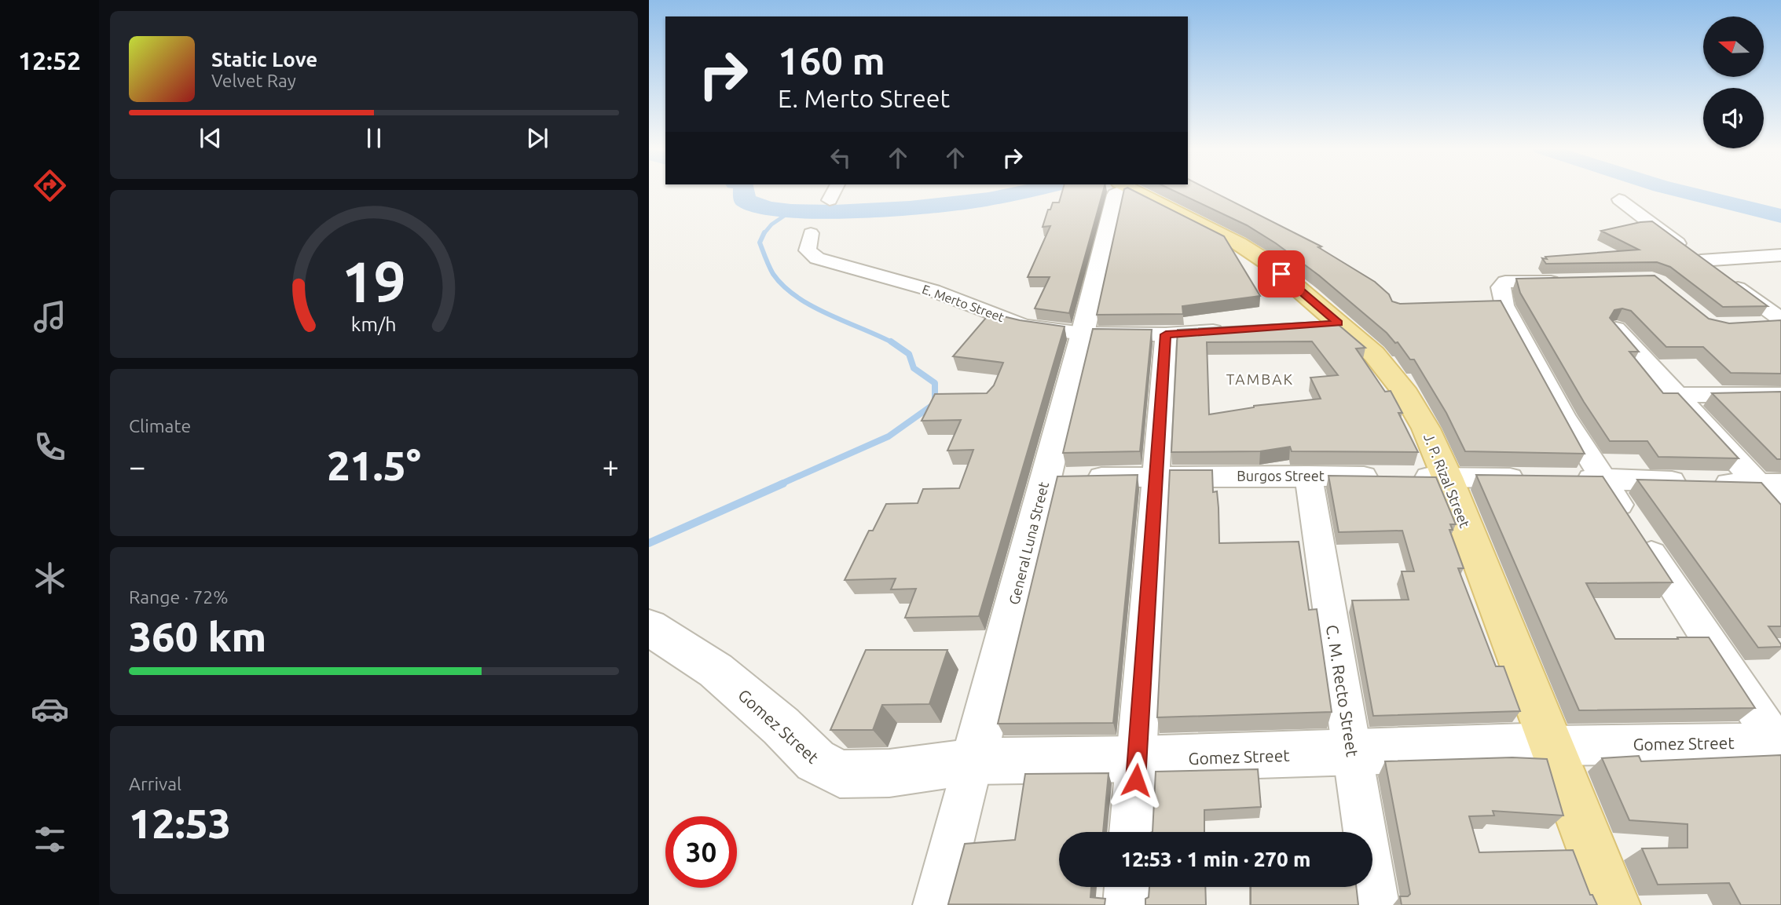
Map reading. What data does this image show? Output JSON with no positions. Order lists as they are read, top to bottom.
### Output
{
  "streets": {
    "main road": ["J. P. Rizal Street"],
    "street": [
      "E. Merto Street",
      "Burgos Street",
      "General Luna Street",
      "C. M. Recto Street",
      "Gomez Street"
    ]
  },
  "crossings": [
    ["E. Merto Street", "General Luna Street"],
    ["Burgos Street", "J. P. Rizal Street"],
    ["Burgos Street", "General Luna Street"],
    ["Burgos Street", "C. M. Recto Street"],
    ["J. P. Rizal Street", "Gomez Street"],
    ["General Luna Street", "Gomez Street"],
    ["C. M. Recto Street", "Gomez Street"]
  ],
  "districts": ["TAMBAK"],
  "north": "left",
  "page": {
    "tabs": "12:52",
    "turn": ["160 m", "E. Merto Street"],
    "song": ["Static Love", "Velvet Ray"],
    "tile": [
      "Climate",
      ["Range · 72%", "360 km"],
      ["Arrival", "12:53"]
    ],
    "heat": ["−", "21.5°", "+"],
    "limit": "30",
    "trip": "12:53 · 1 min · 270 m",
    "gauge": ["19", "km/h"]
  }
}
